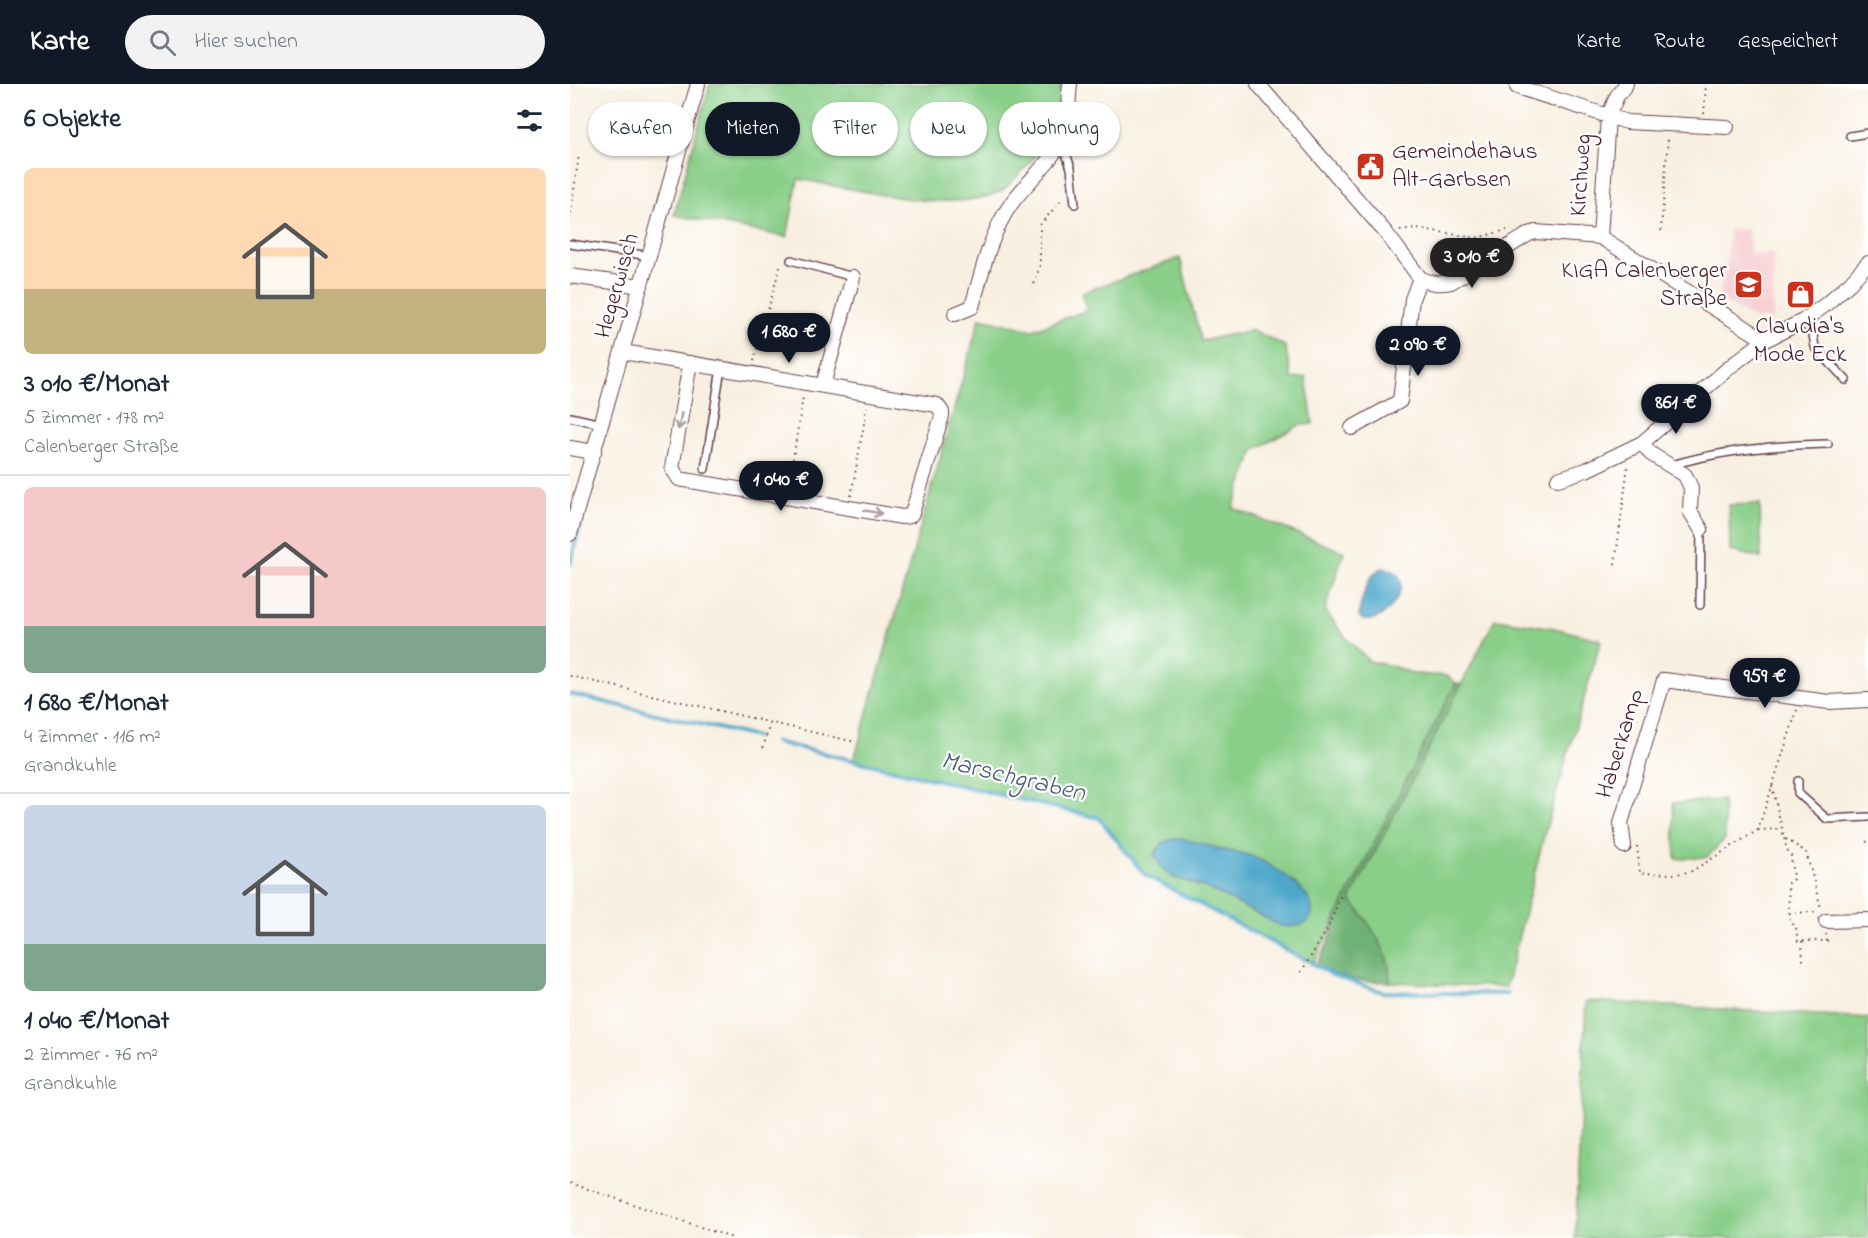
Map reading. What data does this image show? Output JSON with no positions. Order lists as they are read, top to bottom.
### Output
{
  "streets": {
    "street": ["Kirchweg", "Hegerwisch", "Haberkamp"]
  },
  "water": ["Marschgraben"],
  "places": {
    "public building": ["Gemeindehaus Alt-Garbsen"],
    "school or university": ["KIGA Calenberger Straße"],
    "shop": ["Claudia's Mode Eck"]
  },
  "page": {
    "header": "Karte",
    "search": "Hier suchen",
    "nav": ["Karte", "Route", "Gespeichert"],
    "heading": "6 Objekte",
    "chip": [
      "Kaufen",
      "Mieten",
      "Filter",
      "Neu",
      "Wohnung"
    ],
    "list": [
      {
        "name": "3 010 €/Monat",
        "note": "5 Zimmer · 178 m² · Calenberger Straße"
      },
      {
        "name": "1 680 €/Monat",
        "note": "4 Zimmer · 116 m² · Grandkuhle"
      },
      {
        "name": "1 040 €/Monat",
        "note": "2 Zimmer · 76 m² · Grandkuhle"
      }
    ],
    "price": [
      "3 010 €",
      "1 680 €",
      "2 090 €",
      "861 €",
      "1 040 €",
      "959 €"
    ]
  }
}
